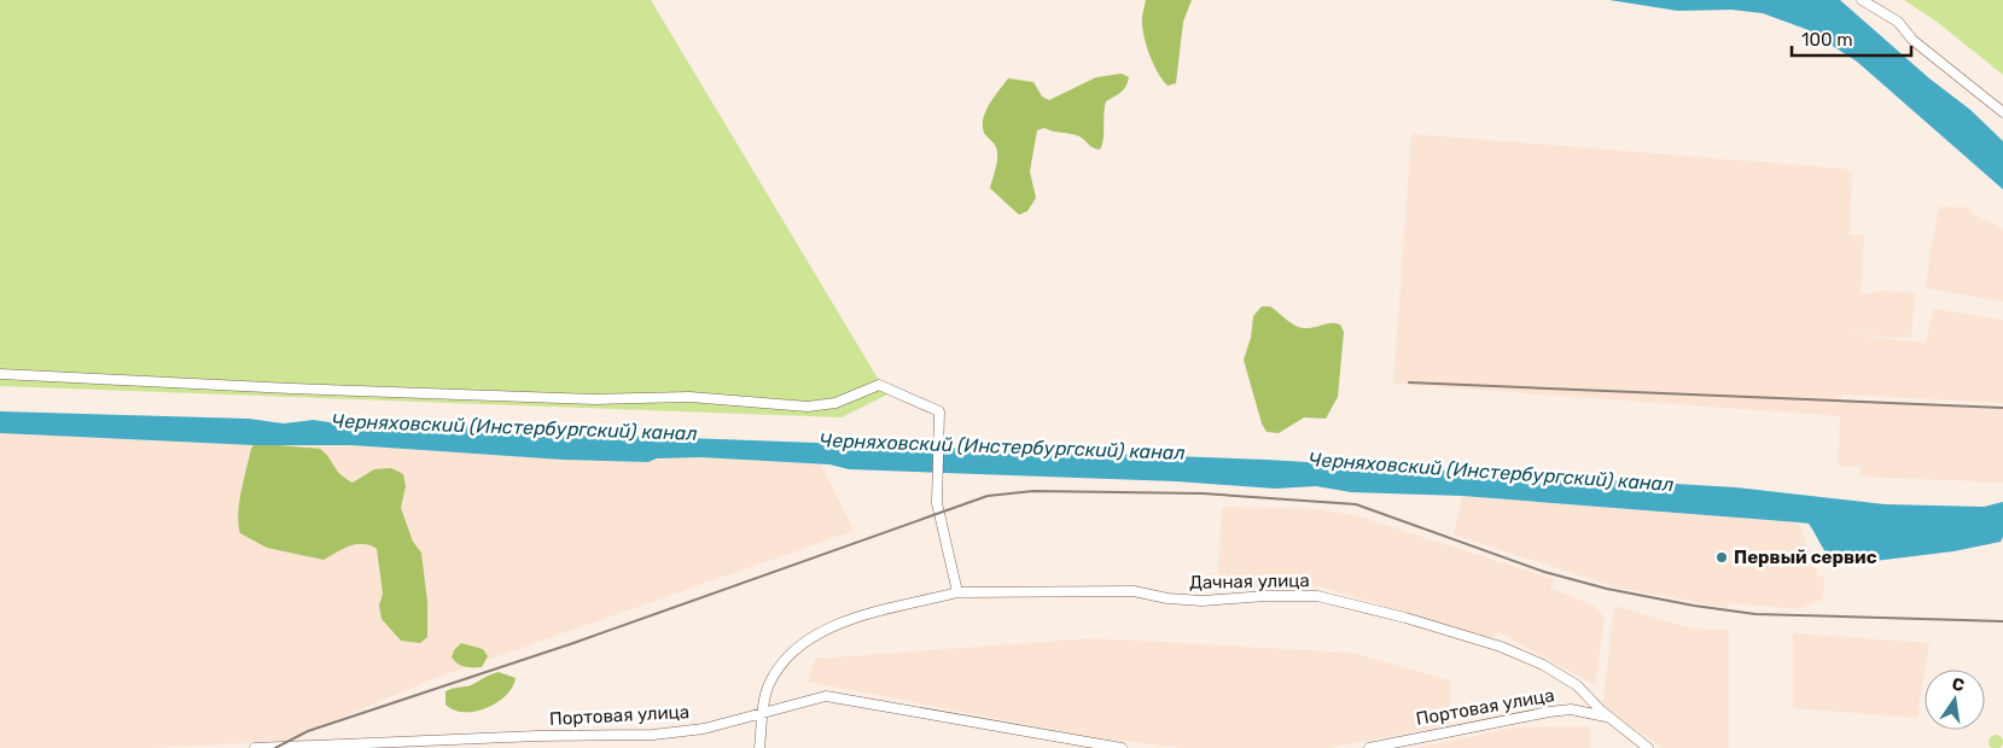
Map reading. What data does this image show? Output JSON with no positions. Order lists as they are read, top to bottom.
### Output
{
  "streets": {
    "street": ["Дачная улица", "Портовая улица"]
  },
  "crossings": [
    ["Дачная улица", "Портовая улица"]
  ],
  "water": ["Черняховский (Инстербургский) канал"],
  "places": ["Первый сервис"],
  "scale_bar": "100 m",
  "north": "top"
}
